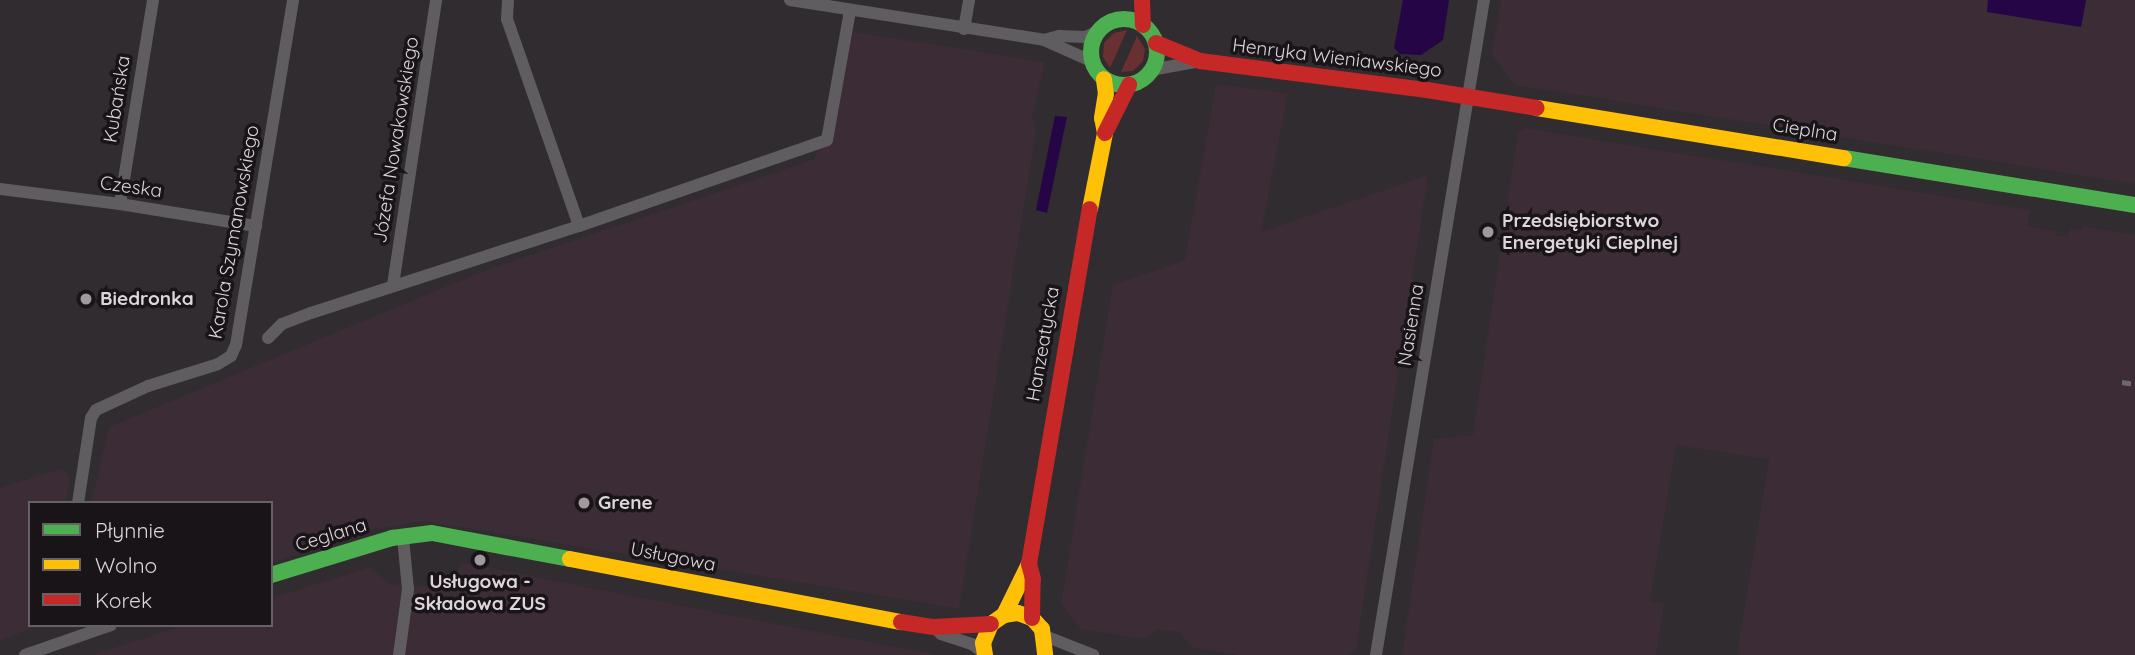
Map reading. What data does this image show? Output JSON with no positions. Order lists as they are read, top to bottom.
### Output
{
  "streets": {
    "street": [
      "Henryka Wieniawskiego",
      "Kubańska",
      "Cieplna",
      "Józefa Nowakowskiego",
      "Czeska",
      "Karola Szymanowskiego",
      "Nasienna",
      "Hanzeatycka",
      "Ceglana",
      "Usługowa"
    ]
  },
  "crossings": [
    ["Henryka Wieniawskiego", "Cieplna"],
    ["Henryka Wieniawskiego", "Nasienna"],
    ["Henryka Wieniawskiego", "Hanzeatycka"],
    ["Kubańska", "Czeska"],
    ["Cieplna", "Nasienna"],
    ["Czeska", "Karola Szymanowskiego"],
    ["Hanzeatycka", "Usługowa"],
    ["Ceglana", "Usługowa"]
  ],
  "places": [
    "Przedsiębiorstwo Energetyki Cieplnej",
    "Biedronka",
    "Grene",
    "Usługowa - Składowa ZUS"
  ],
  "legend": ["Płynnie", "Wolno", "Korek"]
}
